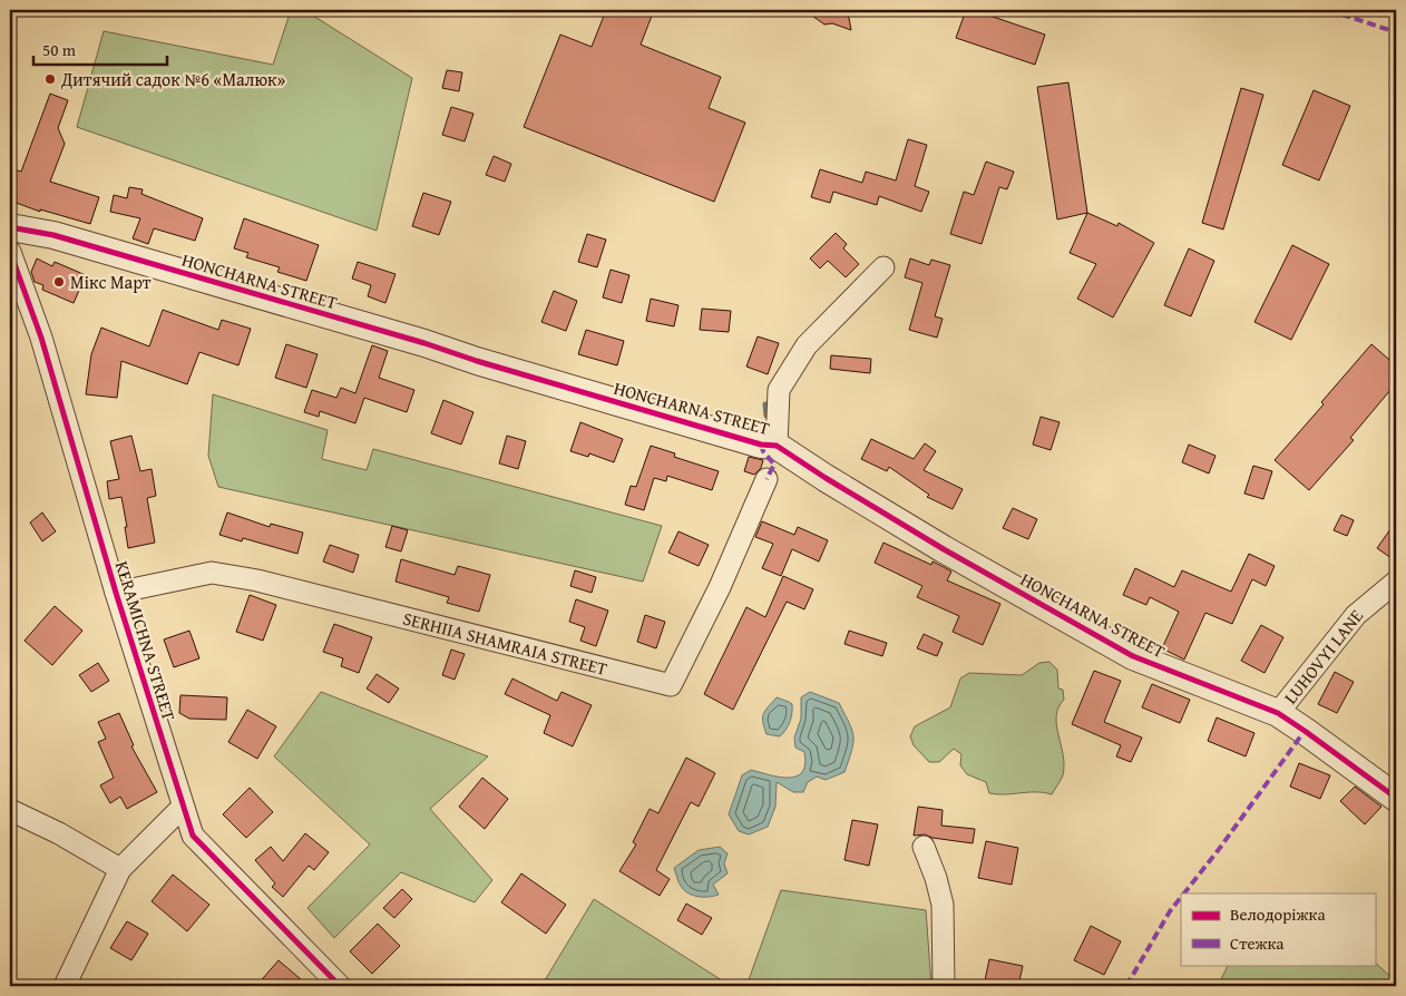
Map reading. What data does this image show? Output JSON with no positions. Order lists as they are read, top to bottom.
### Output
{
  "streets": {
    "street": [
      "HONCHARNA STREET",
      "KERAMICHNA STREET",
      "SERHIIA SHAMRAIA STREET",
      "LUHOVYI LANE"
    ]
  },
  "crossings": [
    ["HONCHARNA STREET", "LUHOVYI LANE"],
    ["KERAMICHNA STREET", "SERHIIA SHAMRAIA STREET"]
  ],
  "places": ["Дитячий садок №6 «Малюк»", "Мікс Март"],
  "legend": ["Велодоріжка", "Стежка"],
  "scale_bar": "50 m"
}
